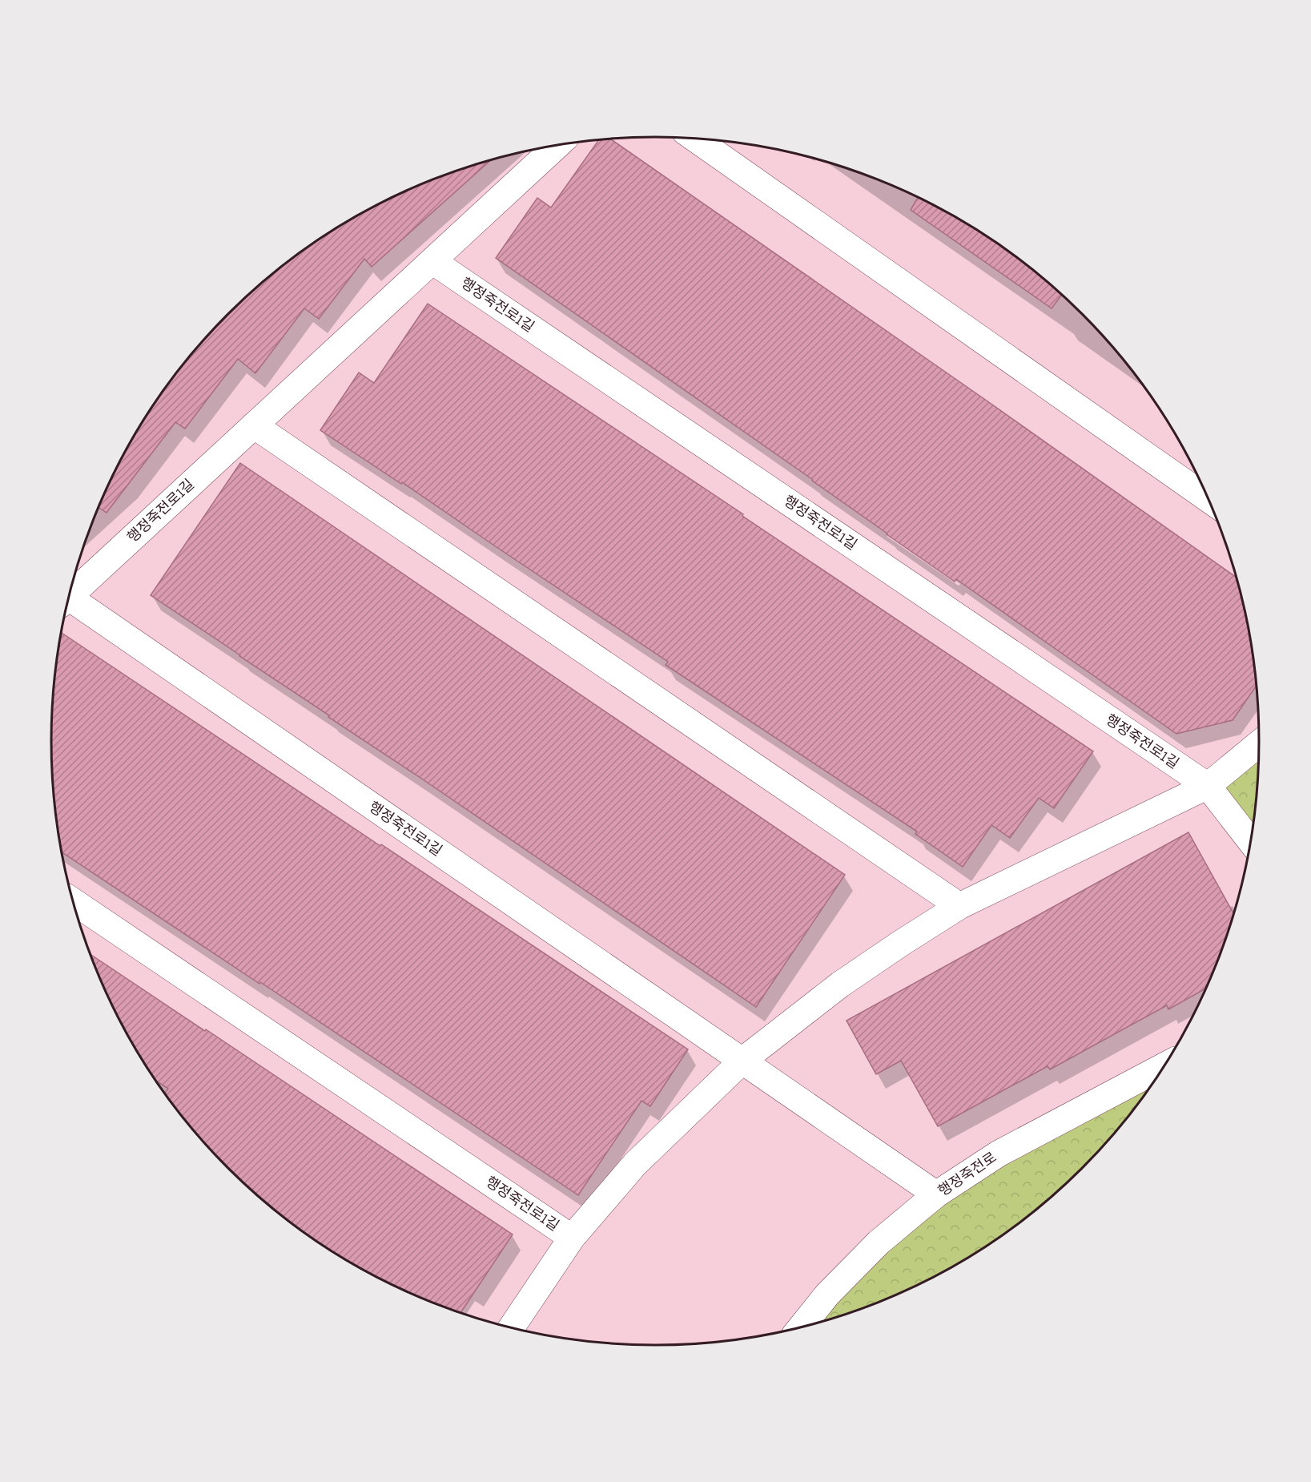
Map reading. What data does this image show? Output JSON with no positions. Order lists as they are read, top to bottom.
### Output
{
  "streets": {
    "street": ["행정죽전로1길", "행정죽전로"]
  }
}
